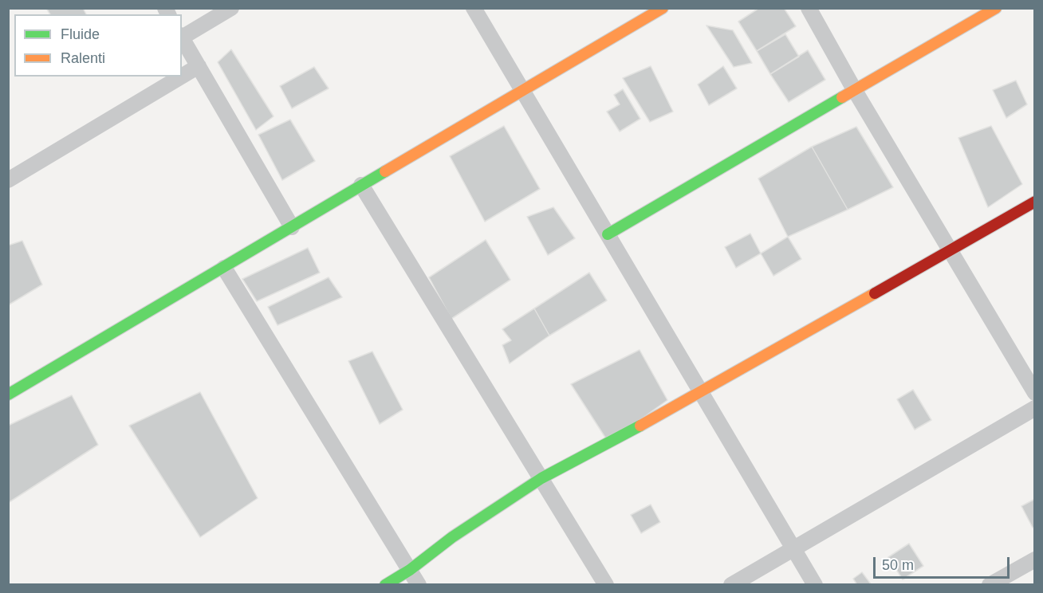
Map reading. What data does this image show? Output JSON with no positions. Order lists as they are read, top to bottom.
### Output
{
  "legend": ["Fluide", "Ralenti"],
  "scale_bar": "50 m"
}
